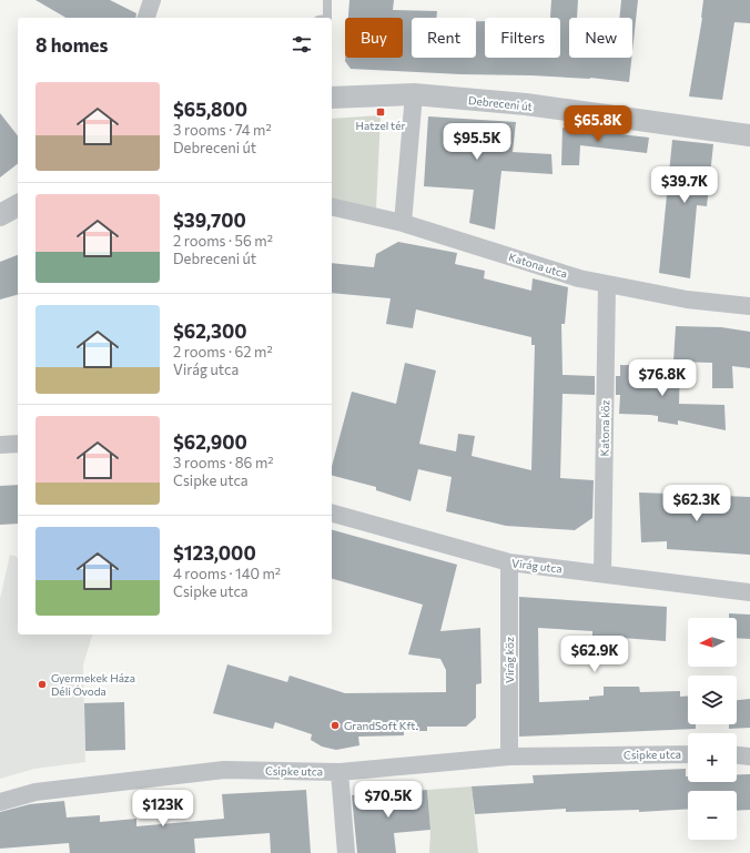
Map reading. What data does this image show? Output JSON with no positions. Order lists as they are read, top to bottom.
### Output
{
  "streets": {
    "street": [
      "Debreceni út",
      "Katona utca",
      "Katona köz",
      "Virág utca",
      "Virág köz",
      "Csipke utca"
    ]
  },
  "crossings": [
    ["Katona utca", "Katona köz"],
    ["Katona köz", "Virág utca"],
    ["Virág utca", "Virág köz"],
    ["Virág köz", "Csipke utca"]
  ],
  "places": {
    "transit": ["Hatzel tér"],
    "other": ["Gyermekek Háza Déli Óvoda", "GrandSoft Kft."]
  },
  "north": "left",
  "page": {
    "chip": [
      "Buy",
      "Rent",
      "Filters",
      "New"
    ],
    "heading": "8 homes",
    "list": [
      {
        "name": "$65,800",
        "note": "3 rooms · 74 m² · Debreceni út"
      },
      {
        "name": "$39,700",
        "note": "2 rooms · 56 m² · Debreceni út"
      },
      {
        "name": "$62,300",
        "note": "2 rooms · 62 m² · Virág utca"
      },
      {
        "name": "$62,900",
        "note": "3 rooms · 86 m² · Csipke utca"
      },
      {
        "name": "$123,000",
        "note": "4 rooms · 140 m² · Csipke utca"
      }
    ],
    "price": [
      "$65.8K",
      "$95.5K",
      "$39.7K",
      "$76.8K",
      "$62.3K",
      "$62.9K",
      "$70.5K",
      "$123K"
    ],
    "map_buttons": ["+", "−"]
  }
}
